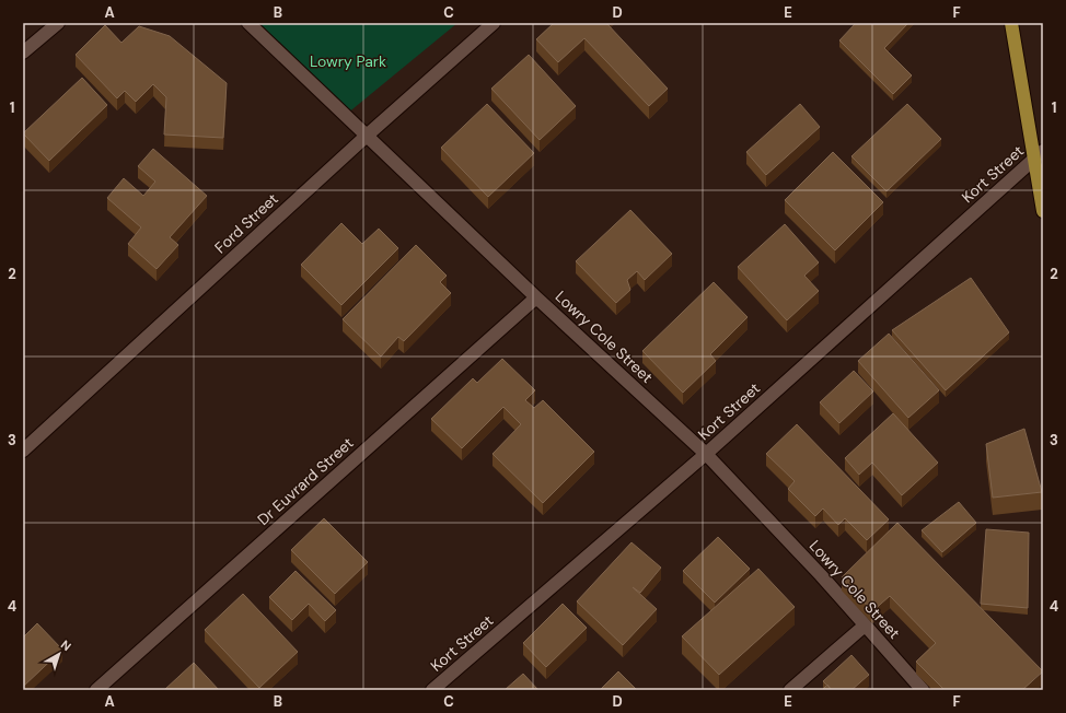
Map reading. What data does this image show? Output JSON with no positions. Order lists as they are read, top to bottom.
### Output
{
  "streets": {
    "street": [
      "Kort Street",
      "Ford Street",
      "Lowry Cole Street",
      "Dr Euvrard Street"
    ]
  },
  "crossings": [
    ["Kort Street", "Lowry Cole Street"],
    ["Ford Street", "Lowry Cole Street"],
    ["Lowry Cole Street", "Dr Euvrard Street"]
  ],
  "parks": ["Lowry Park"],
  "north": "top right",
  "grid": {
    "columns": [
      "A",
      "B",
      "C",
      "D",
      "E",
      "F"
    ],
    "rows": [
      "1",
      "2",
      "3",
      "4"
    ]
  }
}
